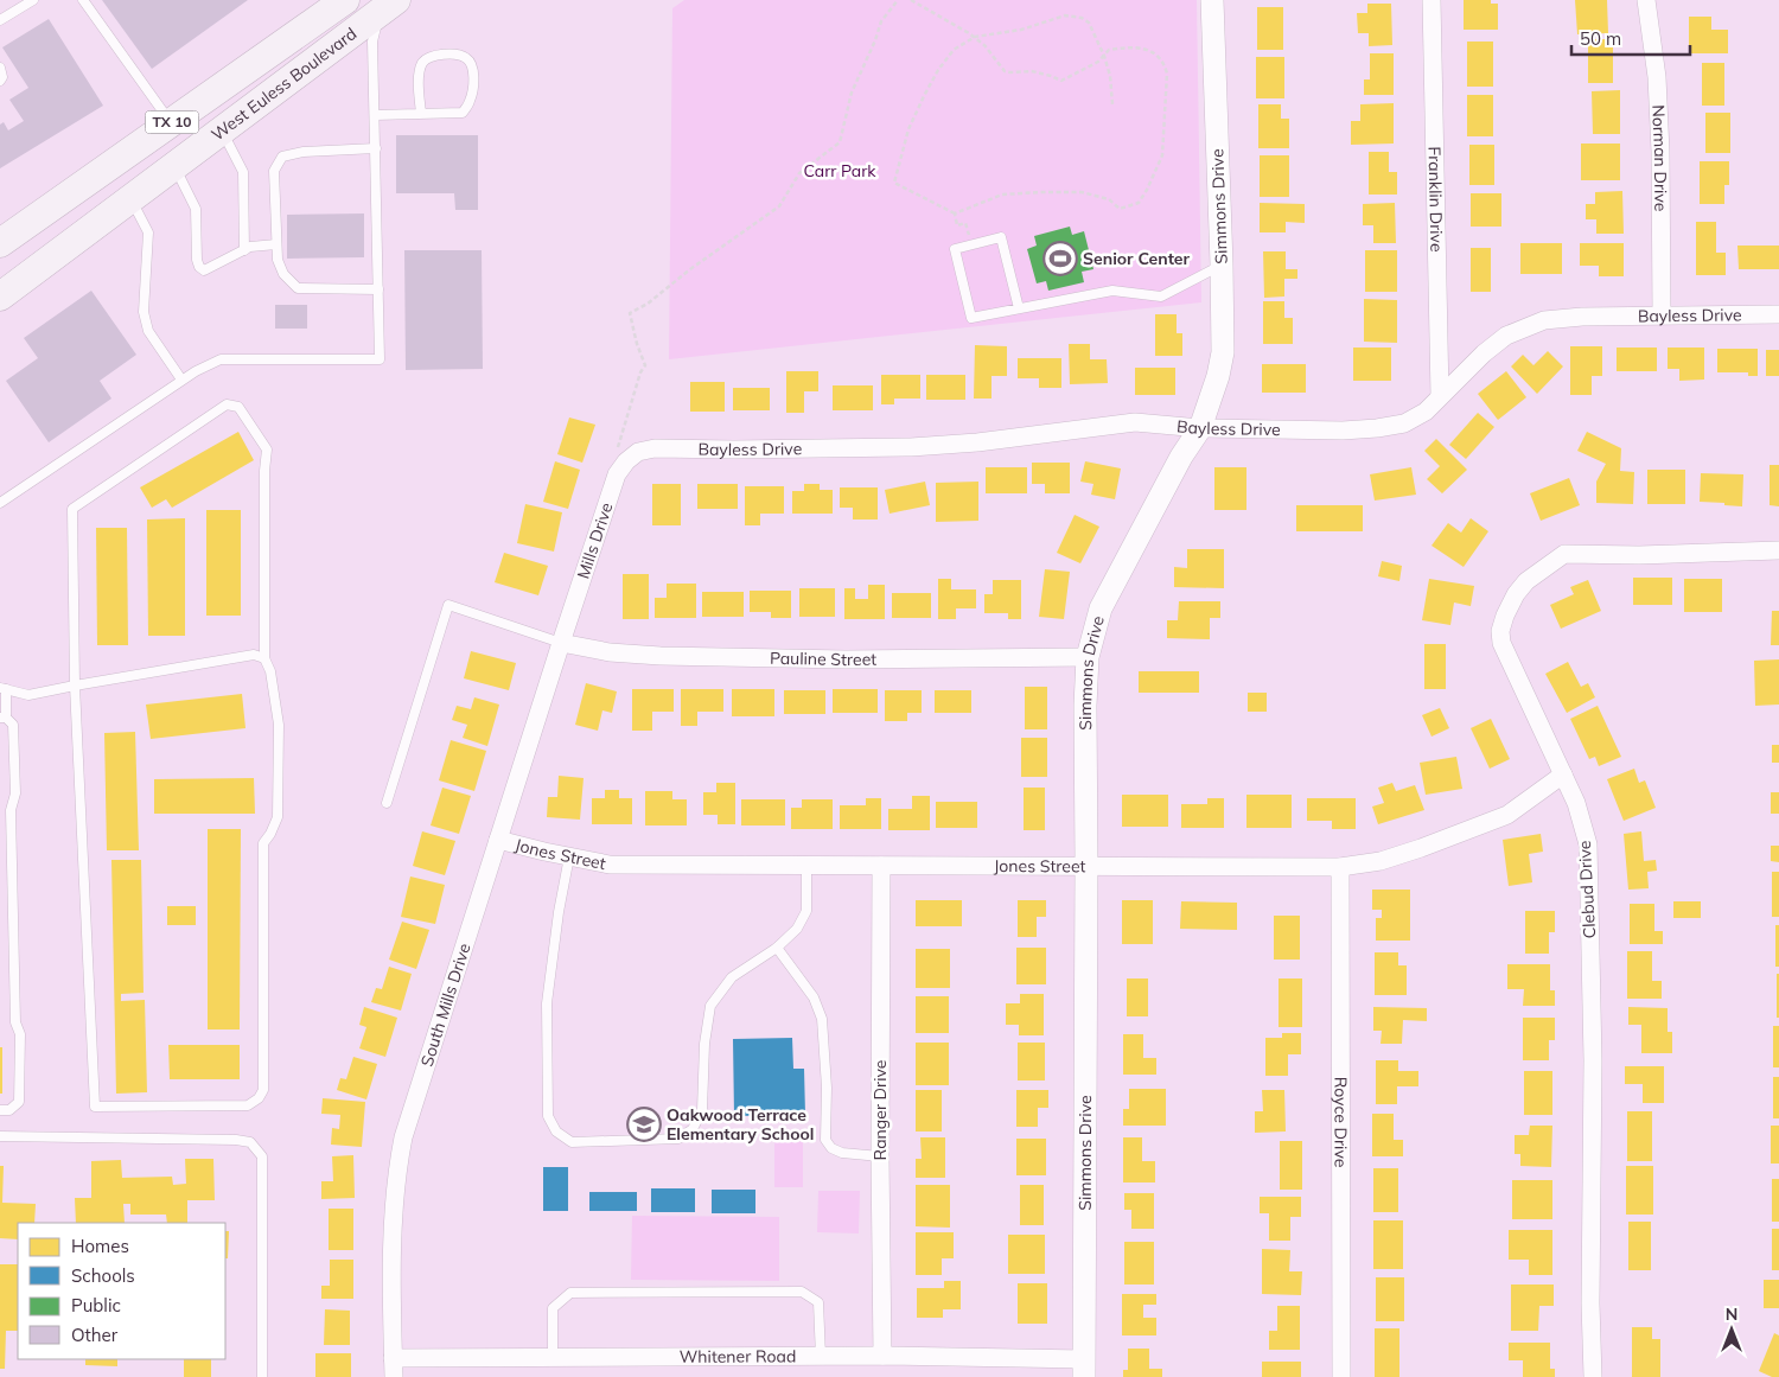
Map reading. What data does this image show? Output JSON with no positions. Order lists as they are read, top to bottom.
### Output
{
  "streets": {
    "main road": ["West Euless Boulevard", "TX 10"],
    "street": [
      "Norman Drive",
      "Franklin Drive",
      "Simmons Drive",
      "Bayless Drive",
      "Mills Drive",
      "Pauline Street",
      "Jones Street",
      "Clebud Drive",
      "South Mills Drive",
      "Ranger Drive",
      "Royce Drive",
      "Whitener Road"
    ]
  },
  "crossings": [
    ["Norman Drive", "Bayless Drive"],
    ["Franklin Drive", "Bayless Drive"],
    ["Simmons Drive", "Bayless Drive"],
    ["Simmons Drive", "Pauline Street"],
    ["Simmons Drive", "Jones Street"],
    ["Simmons Drive", "Whitener Road"],
    ["Bayless Drive", "Mills Drive"],
    ["Mills Drive", "Pauline Street"],
    ["Mills Drive", "South Mills Drive"],
    ["Pauline Street", "South Mills Drive"],
    ["Jones Street", "Clebud Drive"],
    ["Jones Street", "South Mills Drive"],
    ["Jones Street", "Ranger Drive"],
    ["Jones Street", "Royce Drive"],
    ["South Mills Drive", "Whitener Road"],
    ["Ranger Drive", "Whitener Road"]
  ],
  "parks": ["Carr Park"],
  "places": {
    "sports": ["Senior Center"],
    "school or university": ["Oakwood Terrace Elementary School"]
  },
  "legend": [
    "Homes",
    "Schools",
    "Public",
    "Other"
  ],
  "scale_bar": "50 m",
  "north": "top"
}
